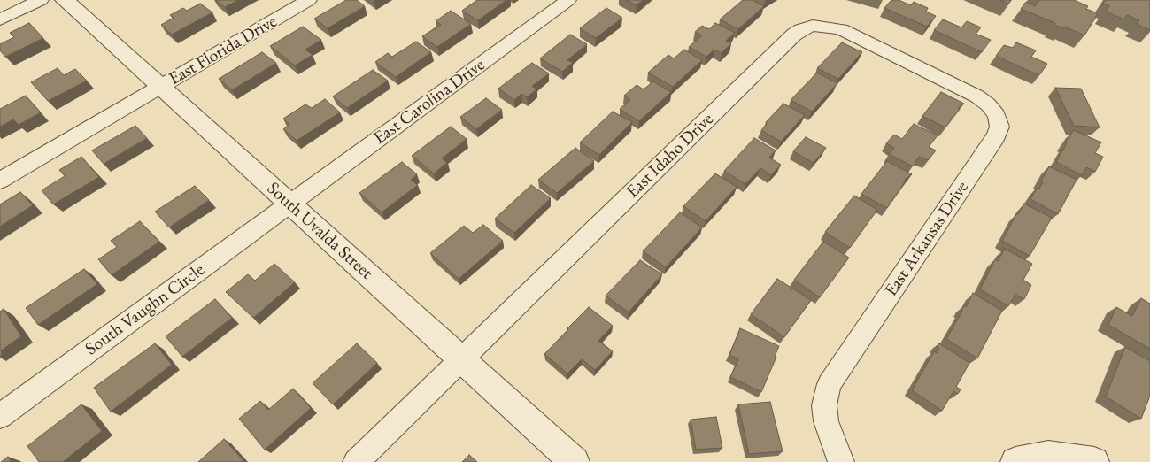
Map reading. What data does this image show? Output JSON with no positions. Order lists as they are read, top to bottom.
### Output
{
  "streets": {
    "street": [
      "East Florida Drive",
      "East Carolina Drive",
      "East Idaho Drive",
      "South Uvalda Street",
      "East Arkansas Drive",
      "South Vaughn Circle"
    ]
  },
  "crossings": [
    ["East Florida Drive", "South Uvalda Street"],
    ["East Carolina Drive", "South Uvalda Street"],
    ["East Carolina Drive", "South Vaughn Circle"],
    ["East Idaho Drive", "South Uvalda Street"],
    ["East Idaho Drive", "East Arkansas Drive"],
    ["South Uvalda Street", "South Vaughn Circle"]
  ]
}
